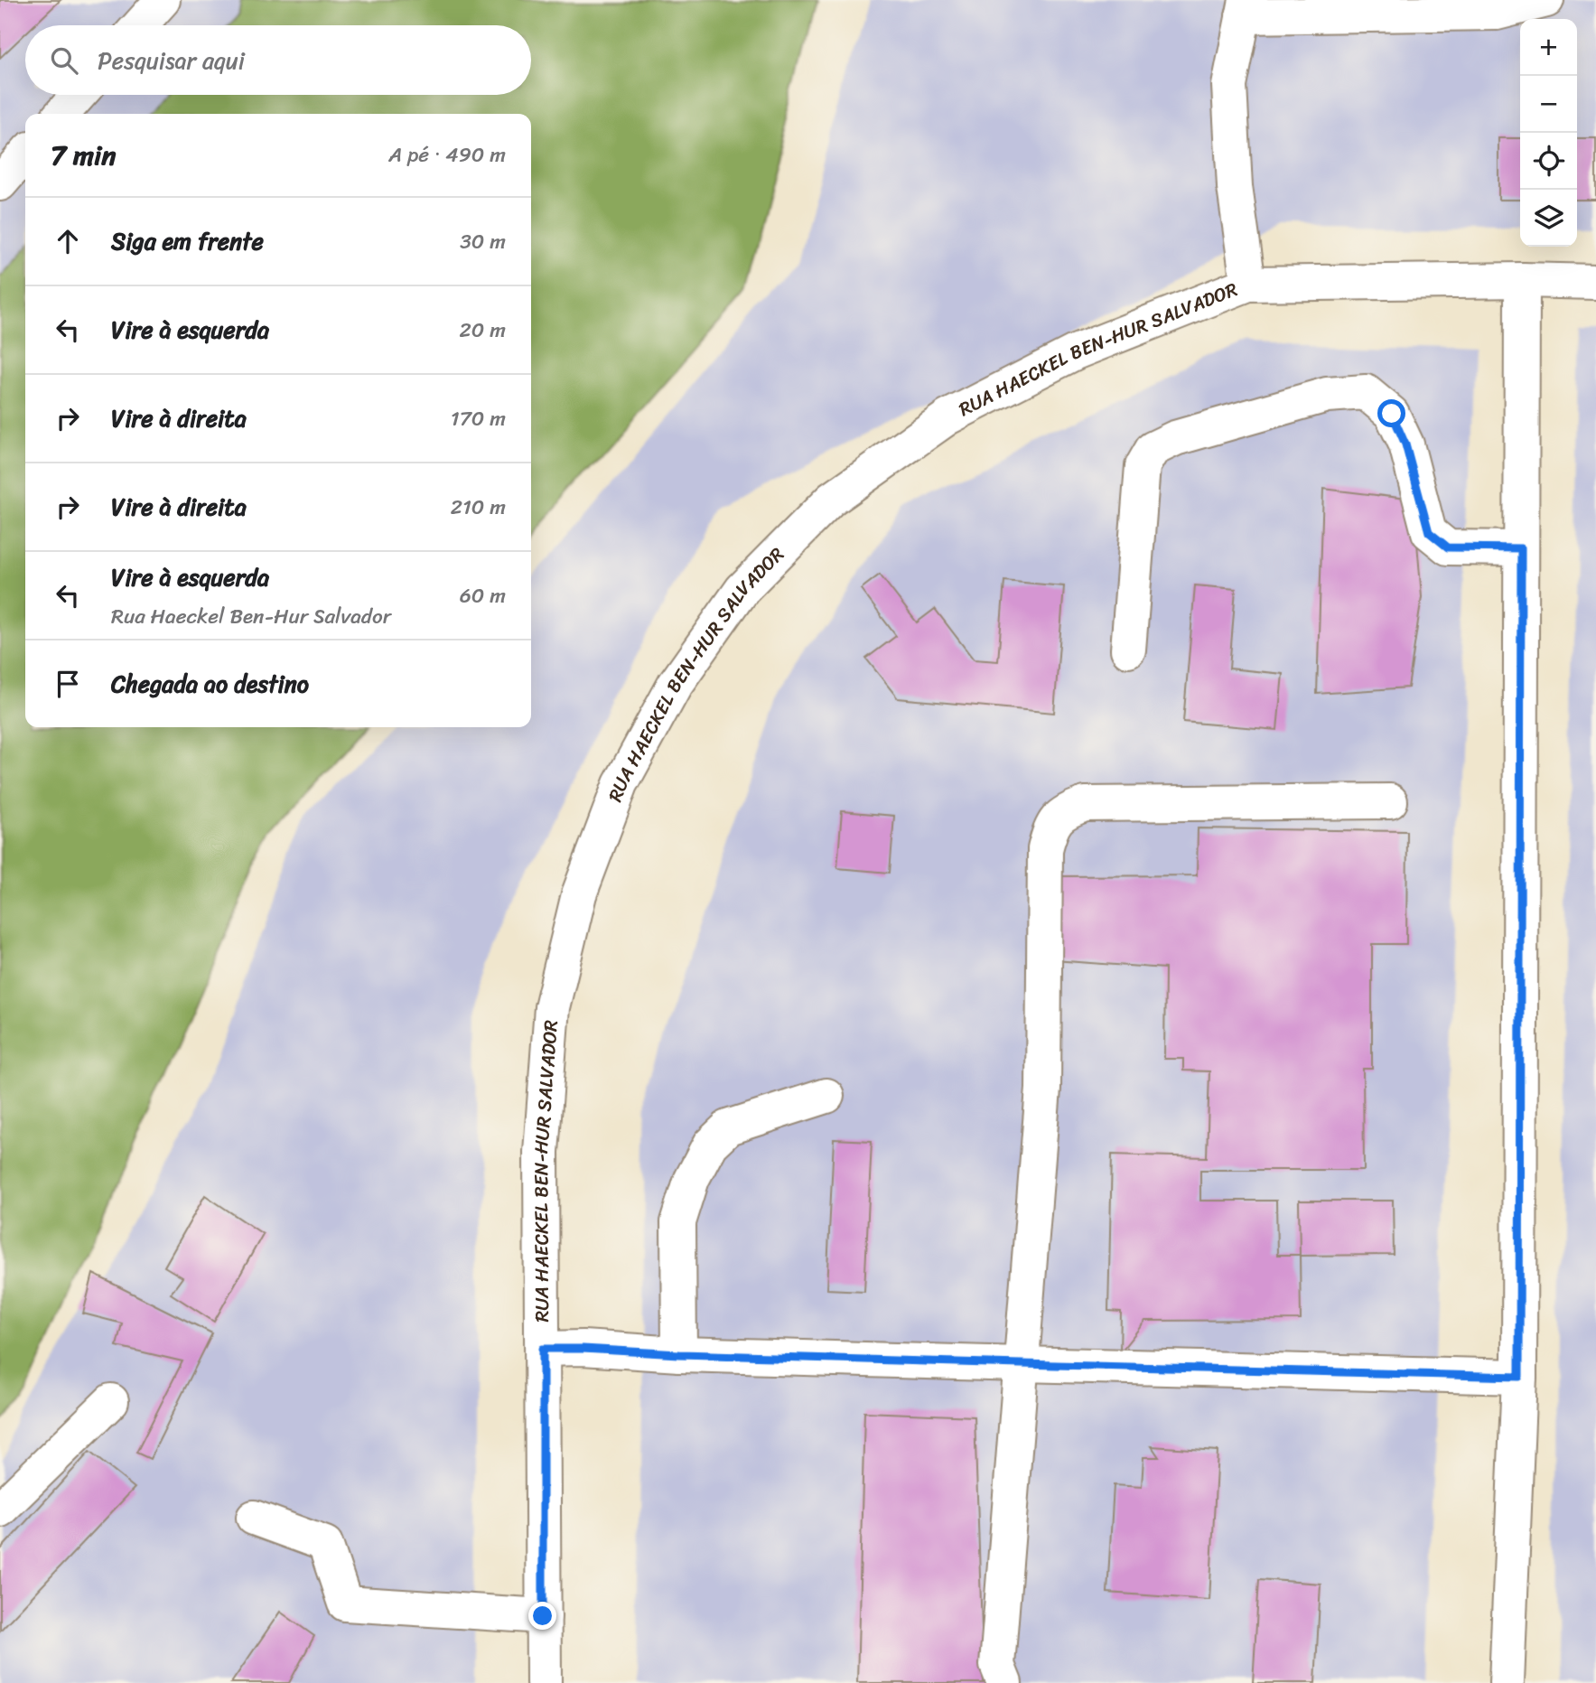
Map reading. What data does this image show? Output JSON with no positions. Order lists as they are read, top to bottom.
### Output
{
  "streets": {
    "street": ["RUA HAECKEL BEN-HUR SALVADOR"]
  },
  "page": {
    "map_buttons": ["+", "−"],
    "search": "Pesquisar aqui",
    "heading": ["7 min", "A pé · 490 m"],
    "list": [
      ["Siga em frente", "30 m"],
      ["Vire à esquerda", "20 m"],
      ["Vire à direita", "170 m"],
      ["Vire à direita", "210 m"],
      ["Vire à esquerda", "Rua Haeckel Ben-Hur Salvador", "60 m"],
      "Chegada ao destino"
    ]
  }
}
